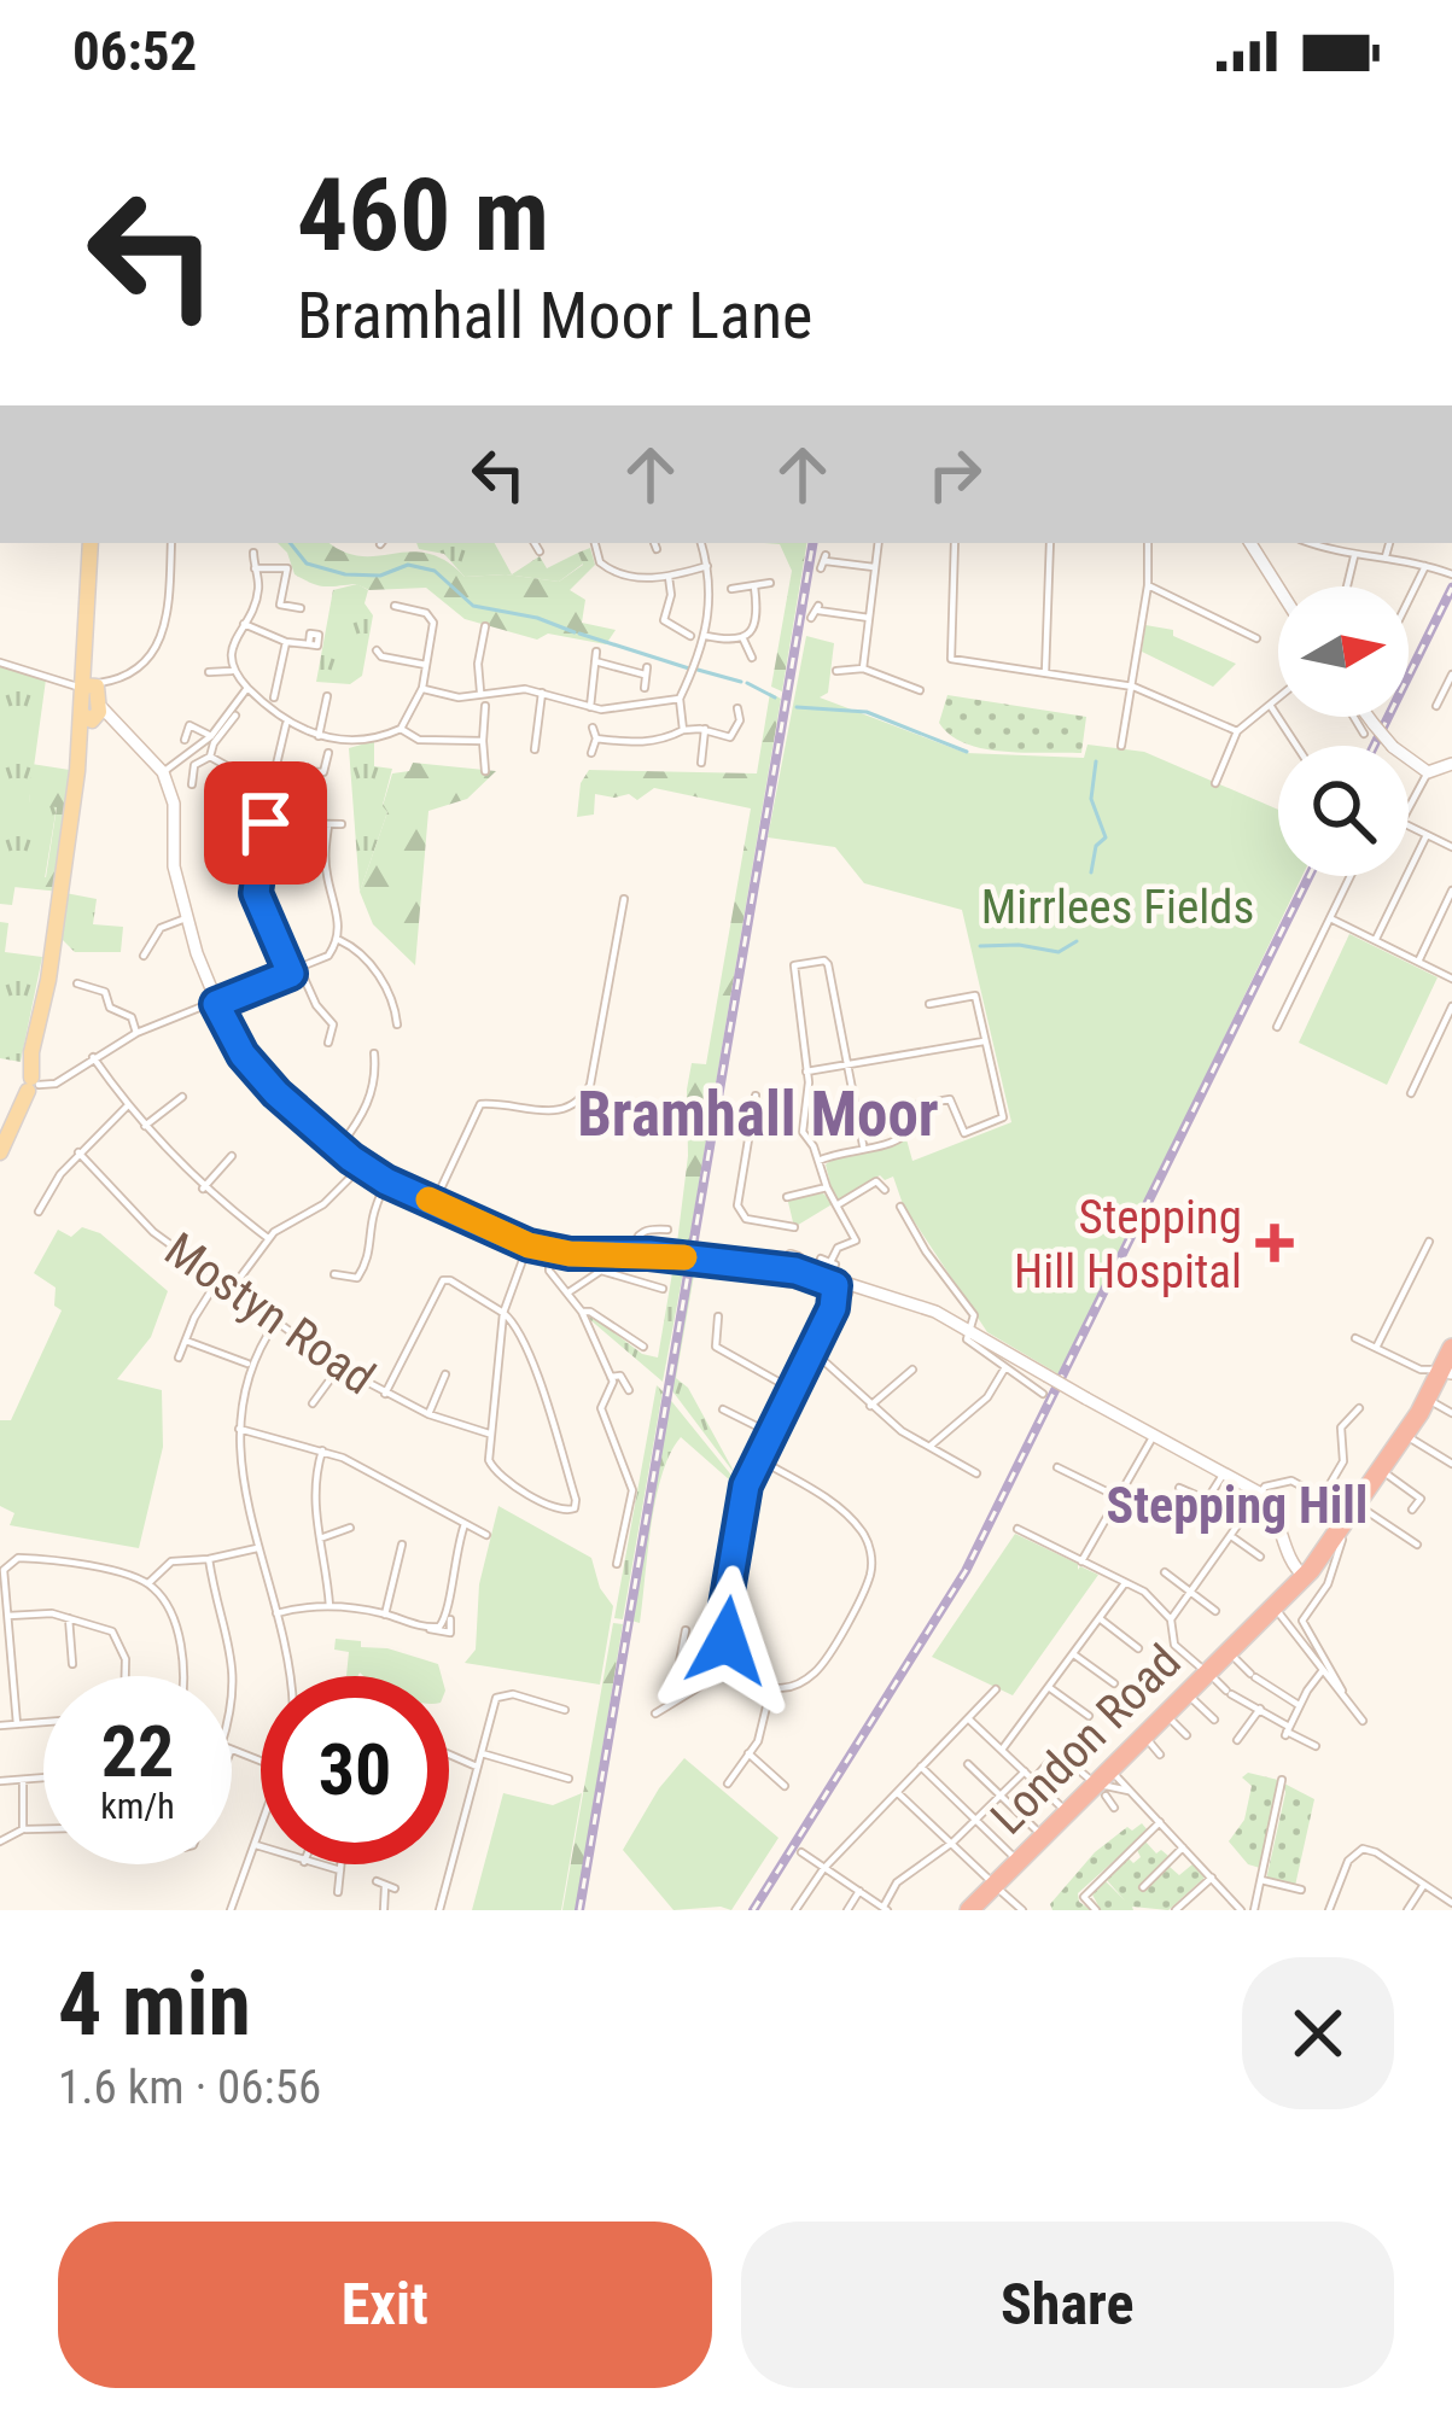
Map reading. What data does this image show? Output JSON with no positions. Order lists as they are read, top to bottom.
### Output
{
  "streets": {
    "highway": ["London Road"],
    "street": ["Mostyn Road"]
  },
  "districts": ["Bramhall Moor", "Stepping Hill"],
  "parks": ["Mirrlees Fields"],
  "places": {
    "health": ["Stepping Hill Hospital"]
  },
  "north": "right",
  "page": {
    "status": "06:52",
    "turn": ["460 m", "Bramhall Moor Lane"],
    "speed": "22 km/h",
    "limit": "30",
    "heading": ["4 min", "1.6 km · 06:56"],
    "buttons": ["Exit", "Share"]
  }
}
